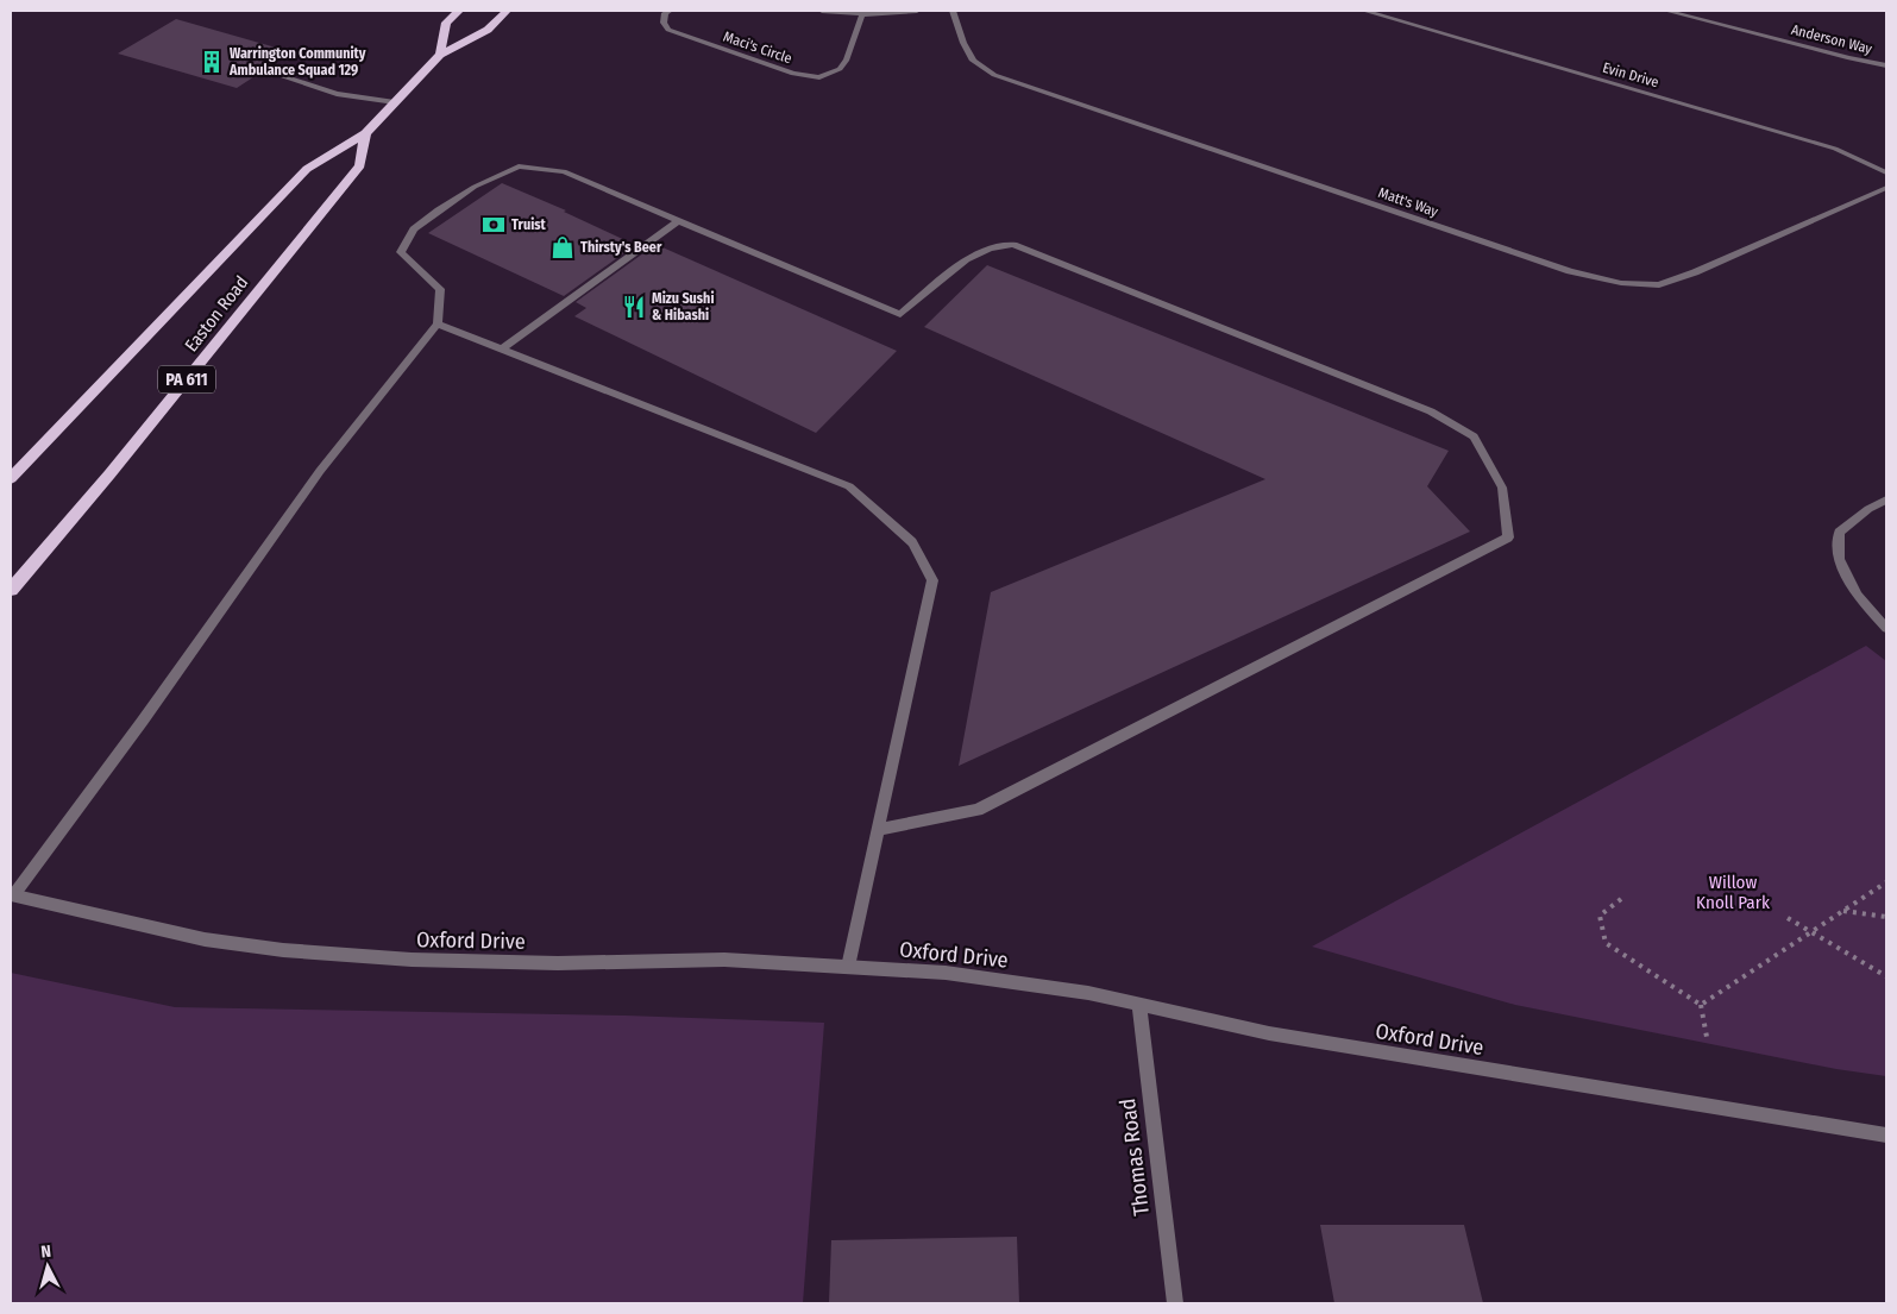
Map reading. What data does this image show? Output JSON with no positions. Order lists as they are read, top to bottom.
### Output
{
  "streets": {
    "highway": ["Easton Road", "PA 611"],
    "street": [
      "Anderson Way",
      "Maci's Circle",
      "Evin Drive",
      "Matt's Way",
      "Oxford Drive",
      "Thomas Road"
    ]
  },
  "crossings": [
    ["Oxford Drive", "Thomas Road"]
  ],
  "parks": ["Willow Knoll Park"],
  "places": {
    "building": ["Warrington Community Ambulance Squad 129"],
    "bank": ["Truist"],
    "shop": ["Thirsty's Beer"],
    "restaurant": ["Mizu Sushi & Hibashi"]
  },
  "north": "top"
}
